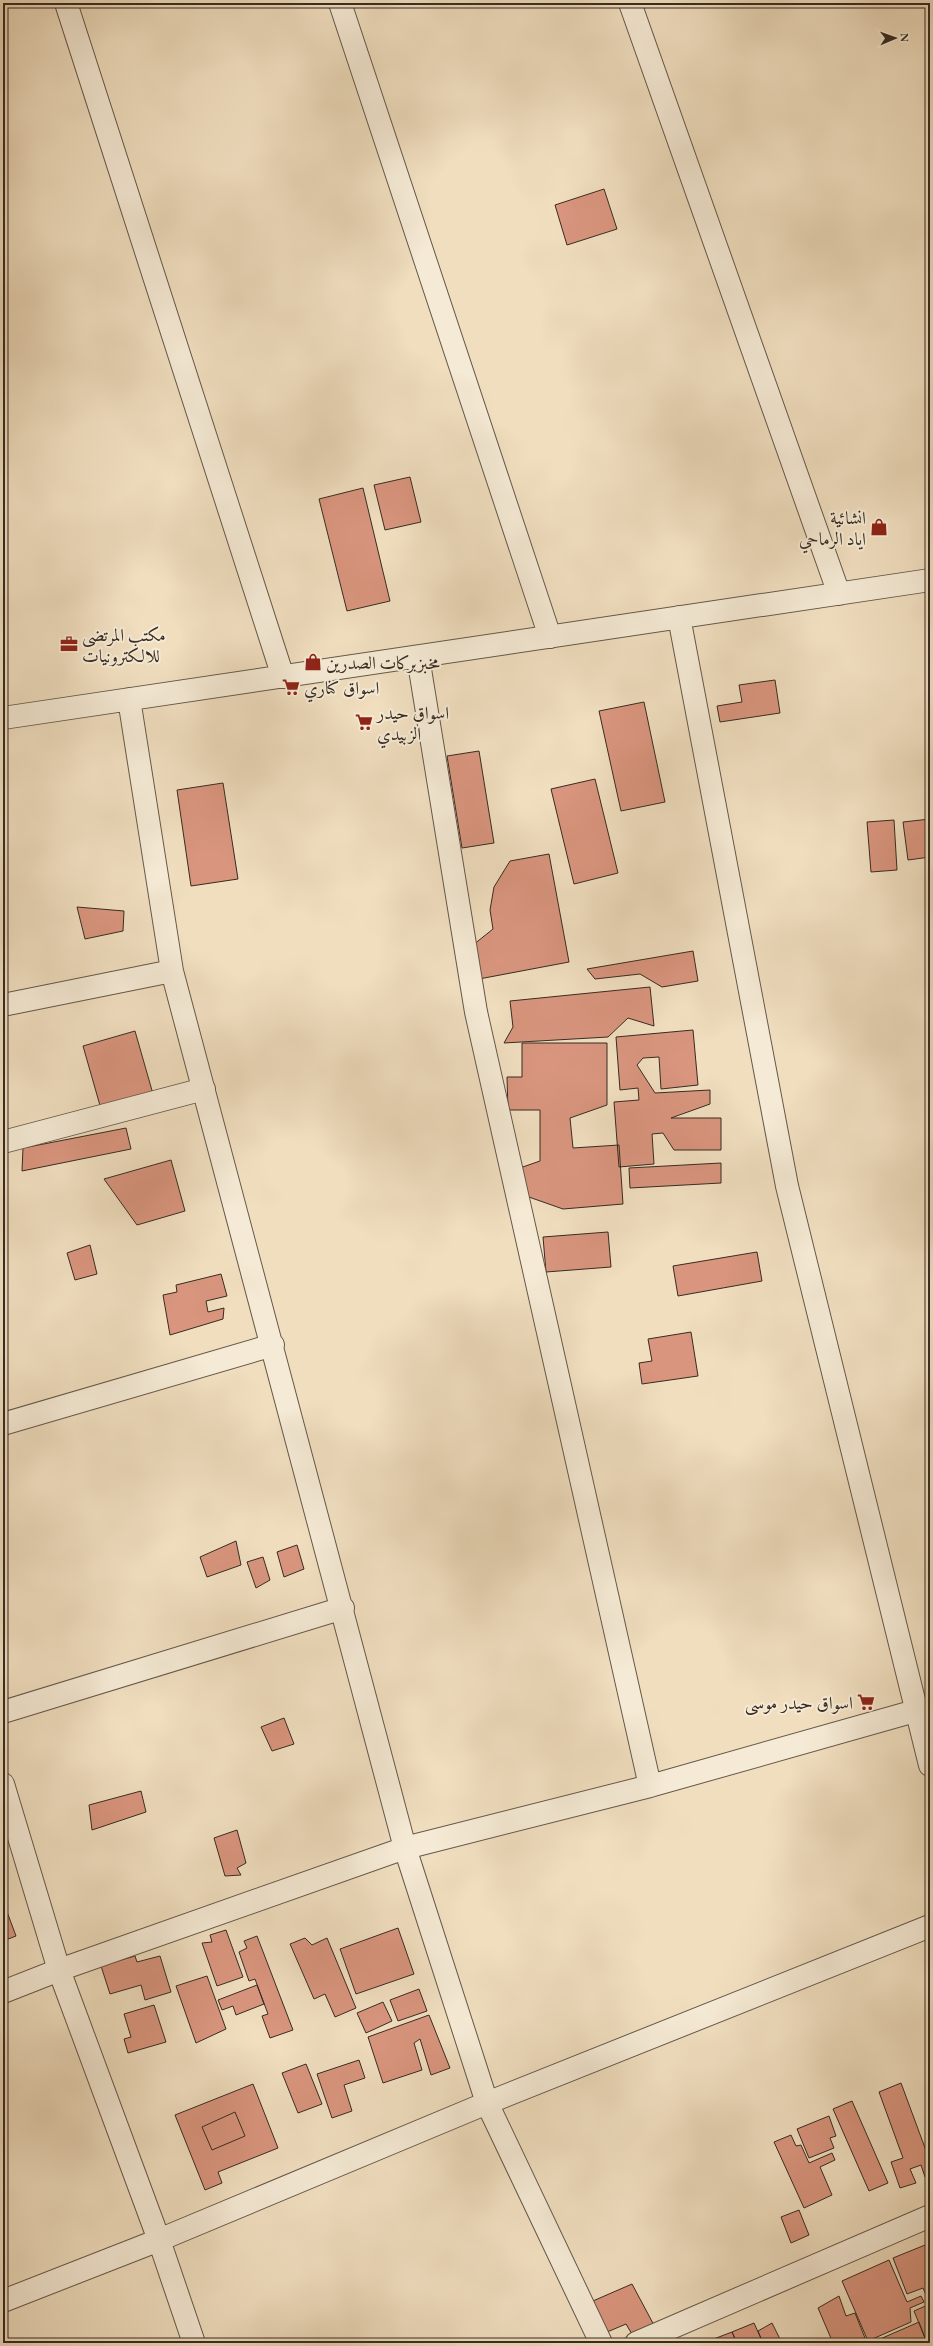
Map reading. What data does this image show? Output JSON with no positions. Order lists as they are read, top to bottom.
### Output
{
  "places": {
    "shop": ["انشائية اياد الرماحي", "مخبزبركات الصدرين"],
    "office": ["مكتب المرتضى للالكترونيات"],
    "supermarket": ["اسواق كناري", "اسواق حيدر الزبيدي", "اسواق حيدر موسى"]
  },
  "north": "right"
}
